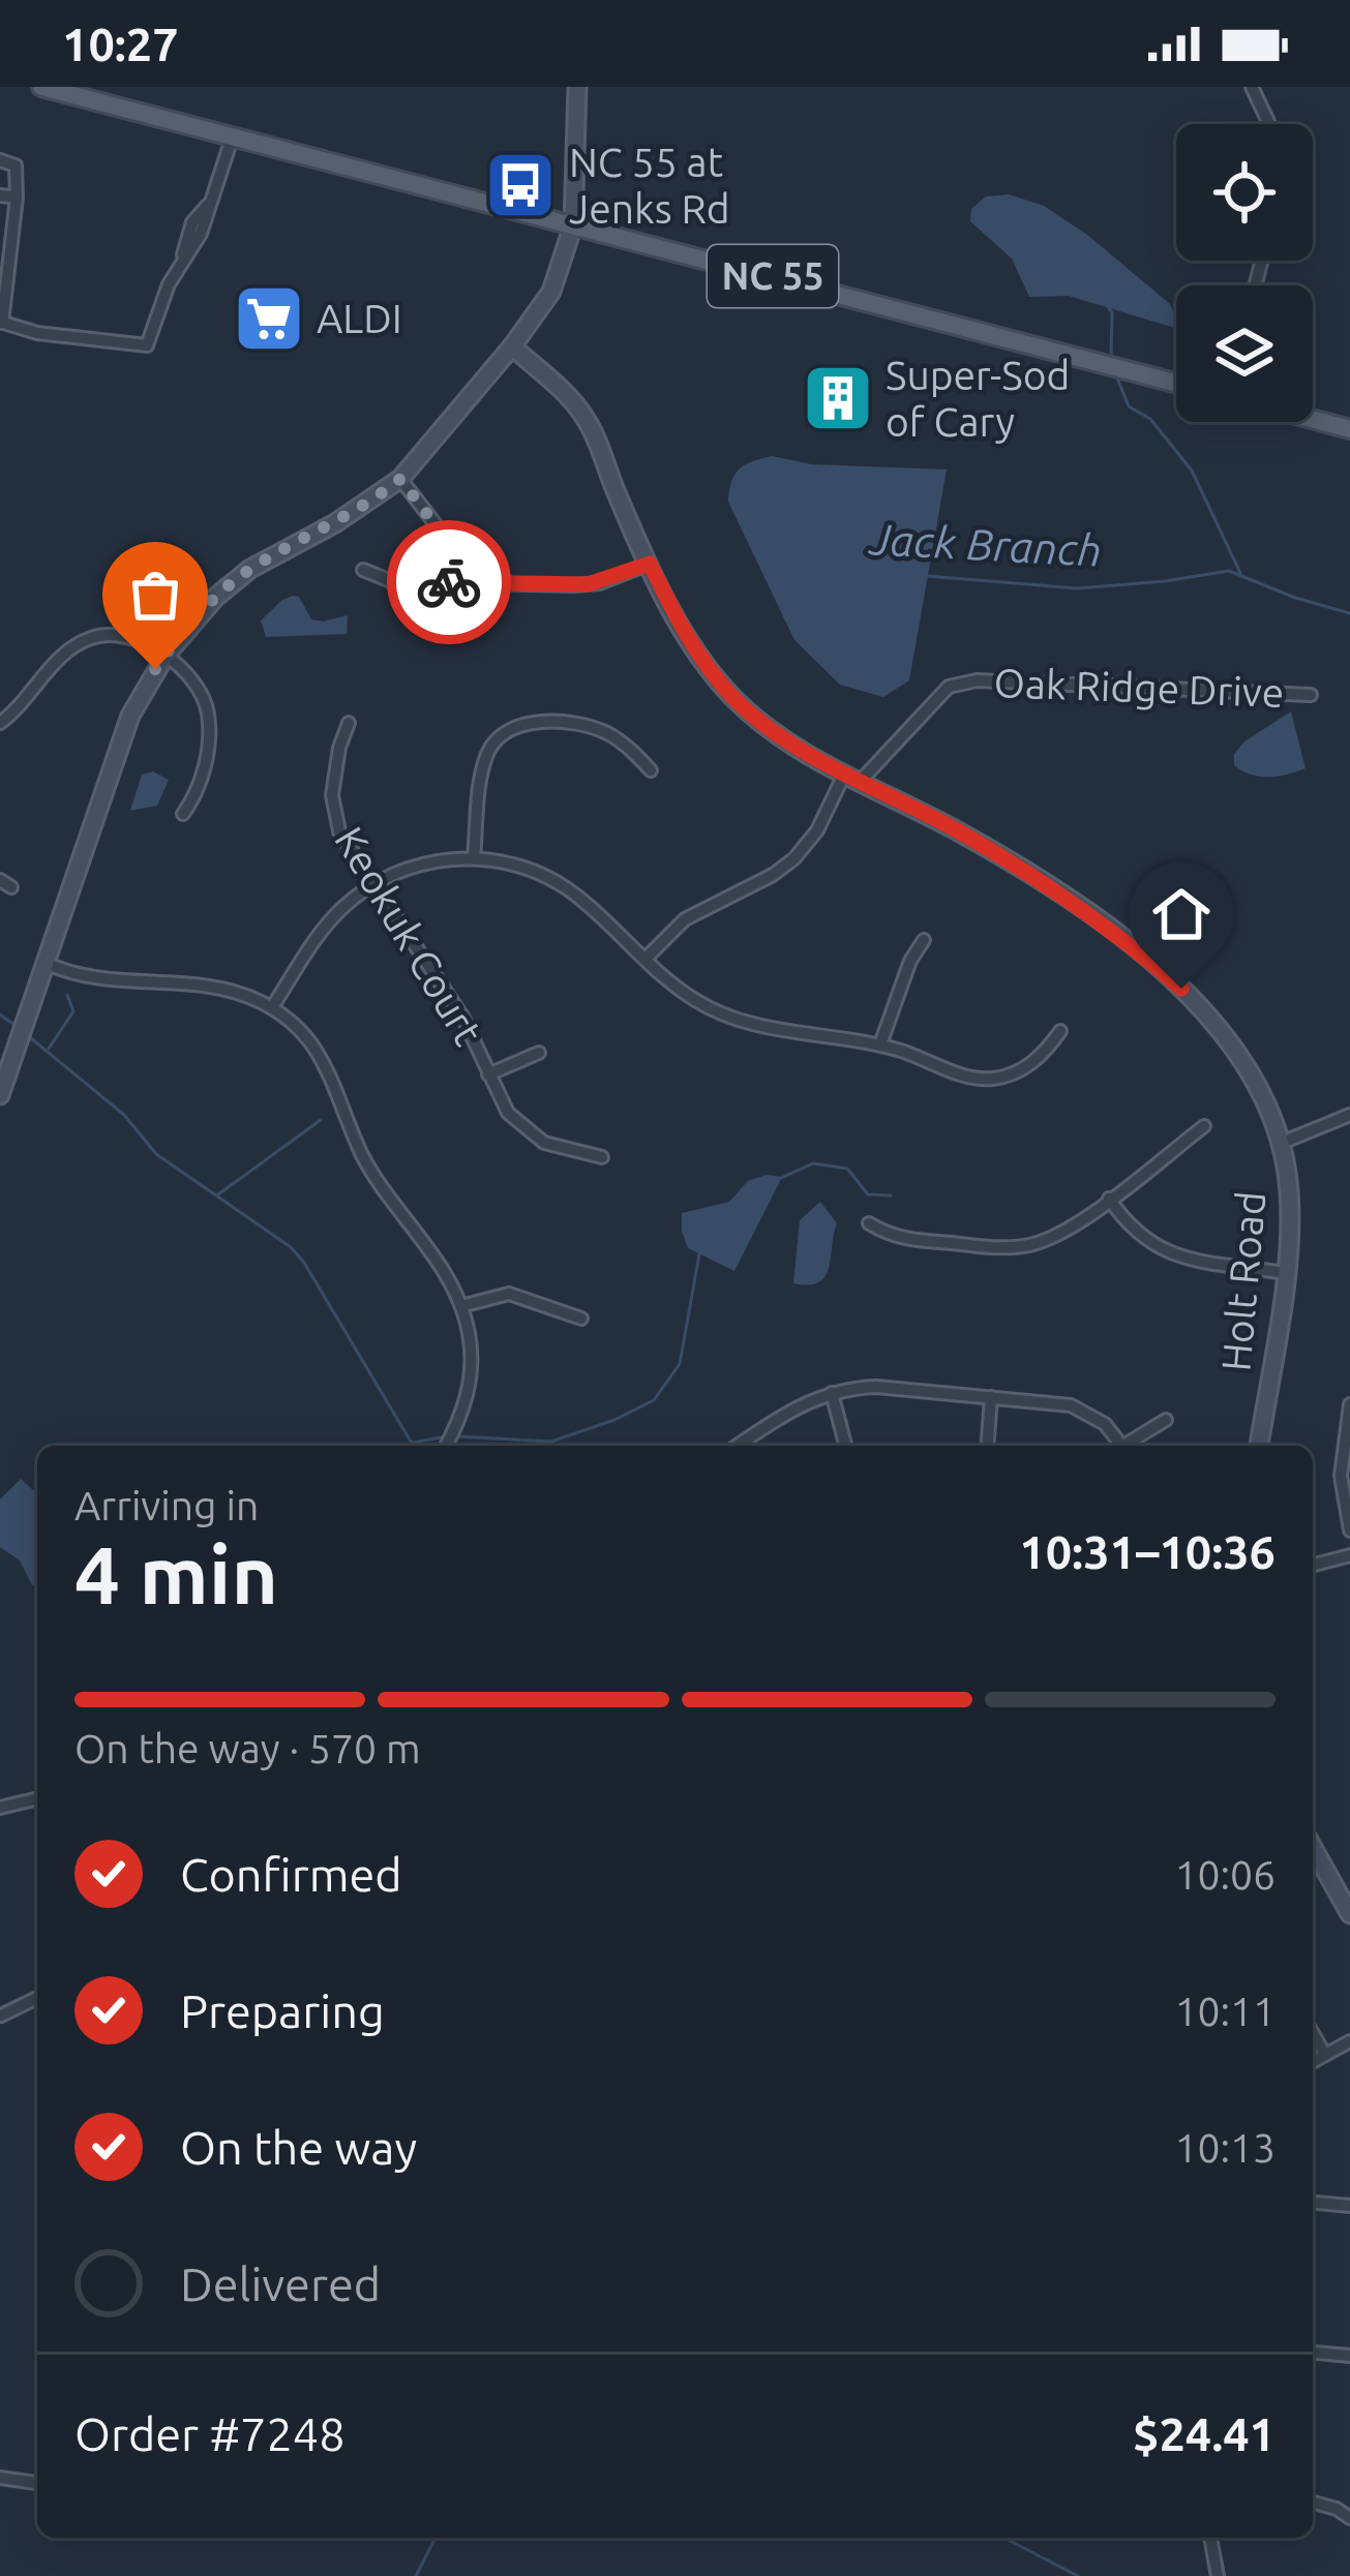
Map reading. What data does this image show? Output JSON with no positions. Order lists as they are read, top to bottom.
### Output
{
  "streets": {
    "main road": ["NC 55"],
    "street": ["Oak Ridge Drive", "Keokuk Court", "Holt Road"]
  },
  "crossings": [
    ["Oak Ridge Drive", "Holt Road"]
  ],
  "water": ["Jack Branch"],
  "places": {
    "bus stop": ["NC 55 at Jenks Rd"],
    "supermarket": ["ALDI"],
    "building": ["Super-Sod of Cary"]
  },
  "page": {
    "status": "10:27",
    "heading": ["4 min", "Arriving in", "10:31–10:36"],
    "panel": ["Order #7248", "$24.41"],
    "bar": "On the way · 570 m",
    "list": [
      ["Confirmed", "10:06"],
      ["Preparing", "10:11"],
      ["On the way", "10:13"],
      "Delivered"
    ]
  }
}
